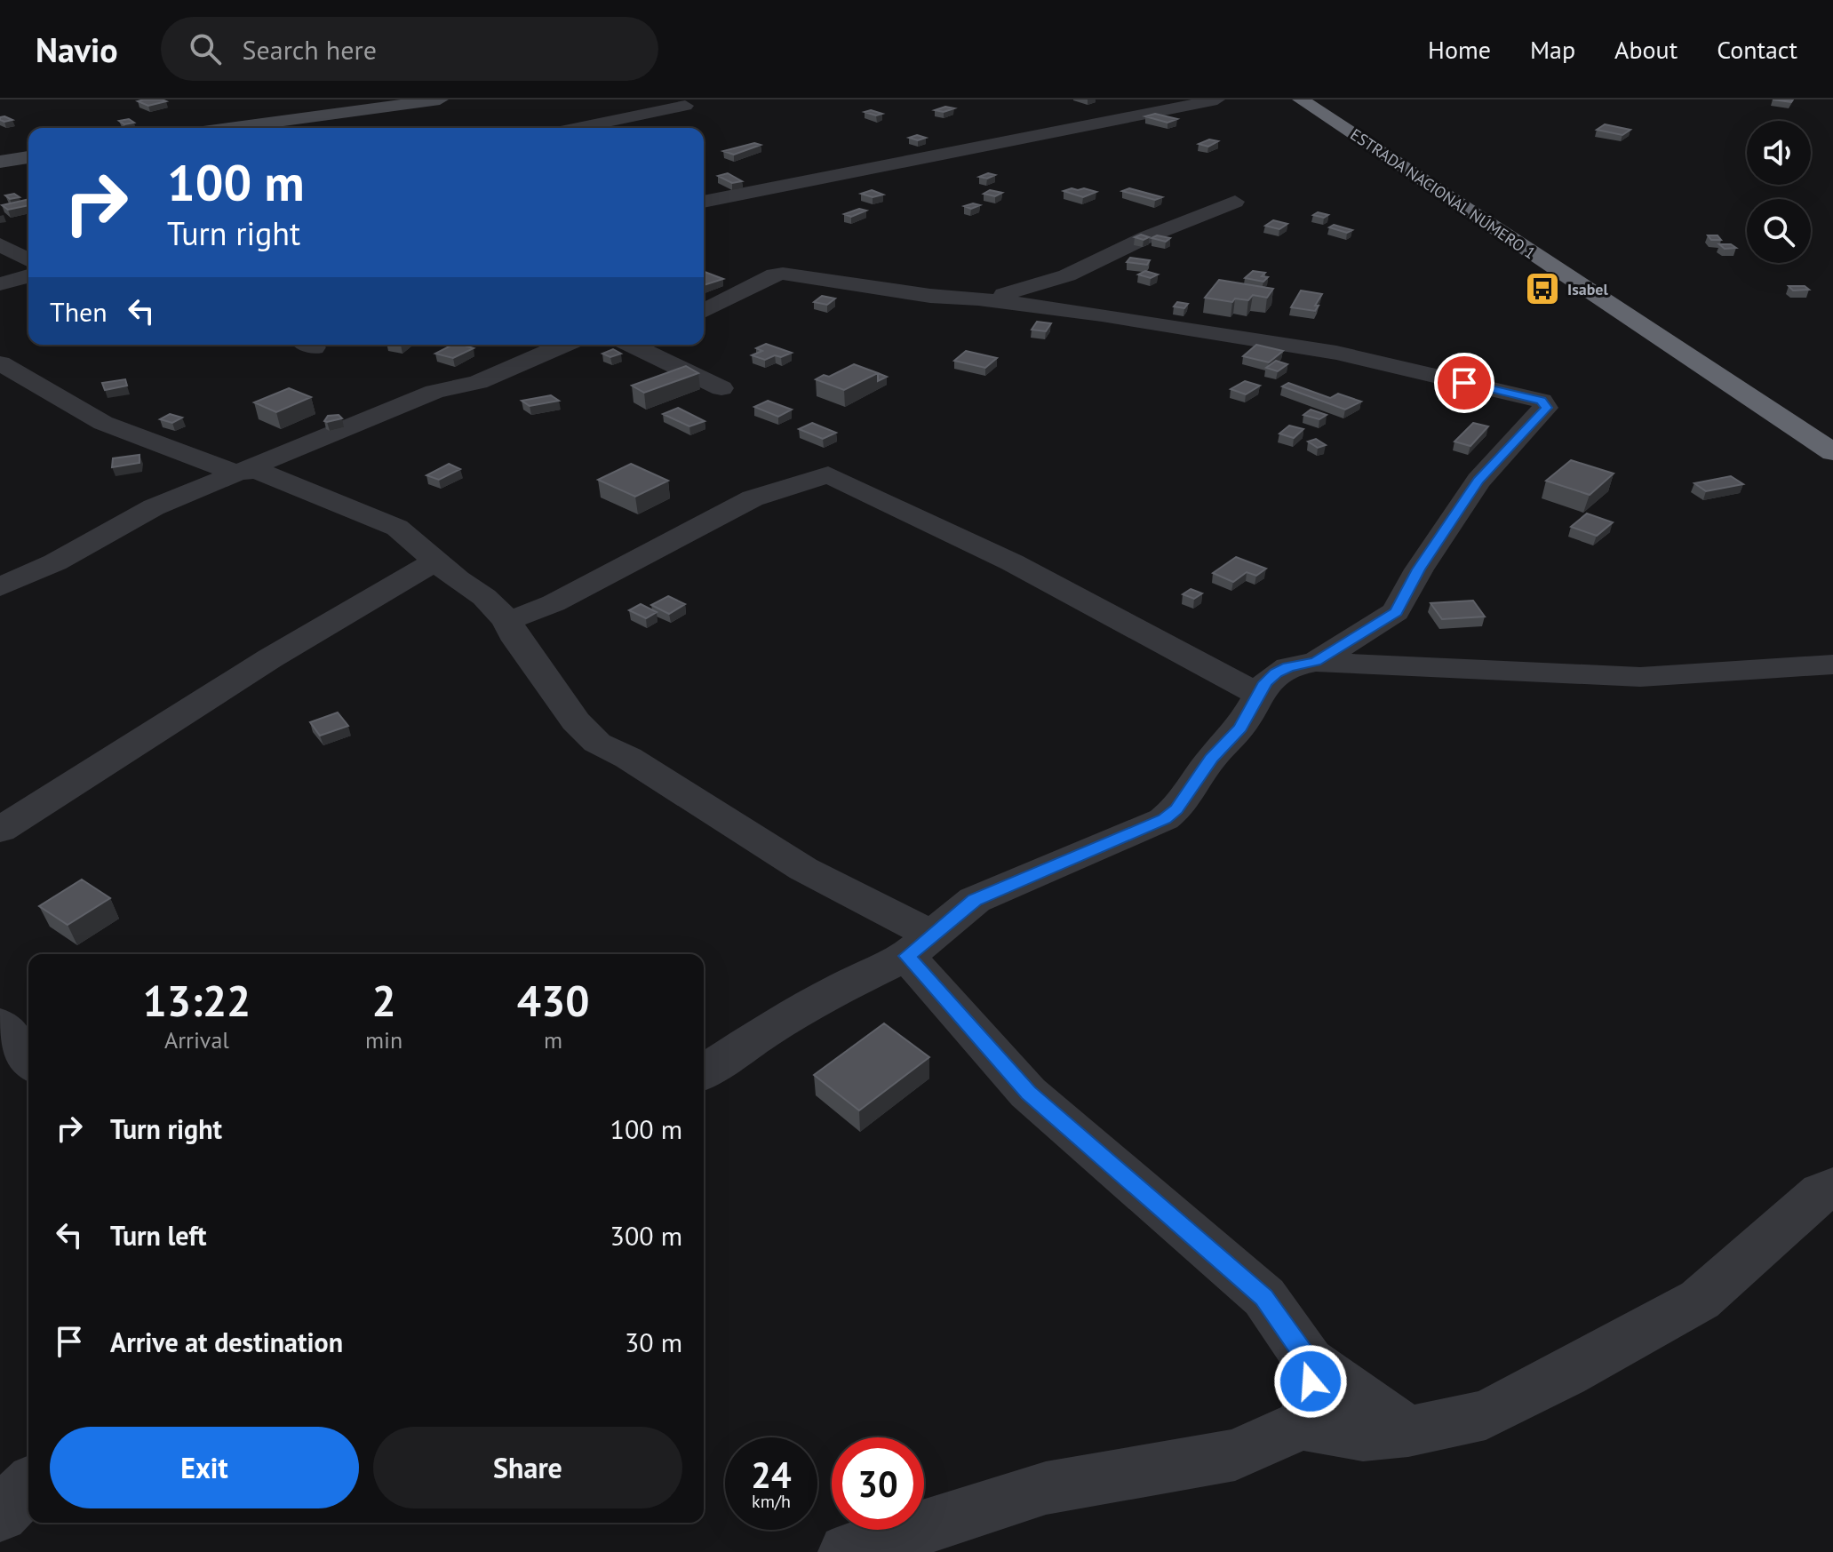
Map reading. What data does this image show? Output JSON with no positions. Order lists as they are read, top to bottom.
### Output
{
  "streets": {
    "highway": ["ESTRADA NACIONAL NÚMERO 1"]
  },
  "places": {
    "bus stop": ["Isabel"]
  },
  "page": {
    "header": "Navio",
    "search": "Search here",
    "nav": [
      "Home",
      "Map",
      "About",
      "Contact"
    ],
    "turn": ["100 m", "Turn right"],
    "then": "Then",
    "eta": [
      "13:22",
      "Arrival",
      "2",
      "min",
      "430",
      "m"
    ],
    "list": [
      {
        "name": "Turn right",
        "value": "100 m"
      },
      {
        "name": "Turn left",
        "value": "300 m"
      },
      {
        "name": "Arrive at destination",
        "value": "30 m"
      }
    ],
    "buttons": ["Exit", "Share"],
    "speed": "24 km/h",
    "limit": "30"
  }
}
